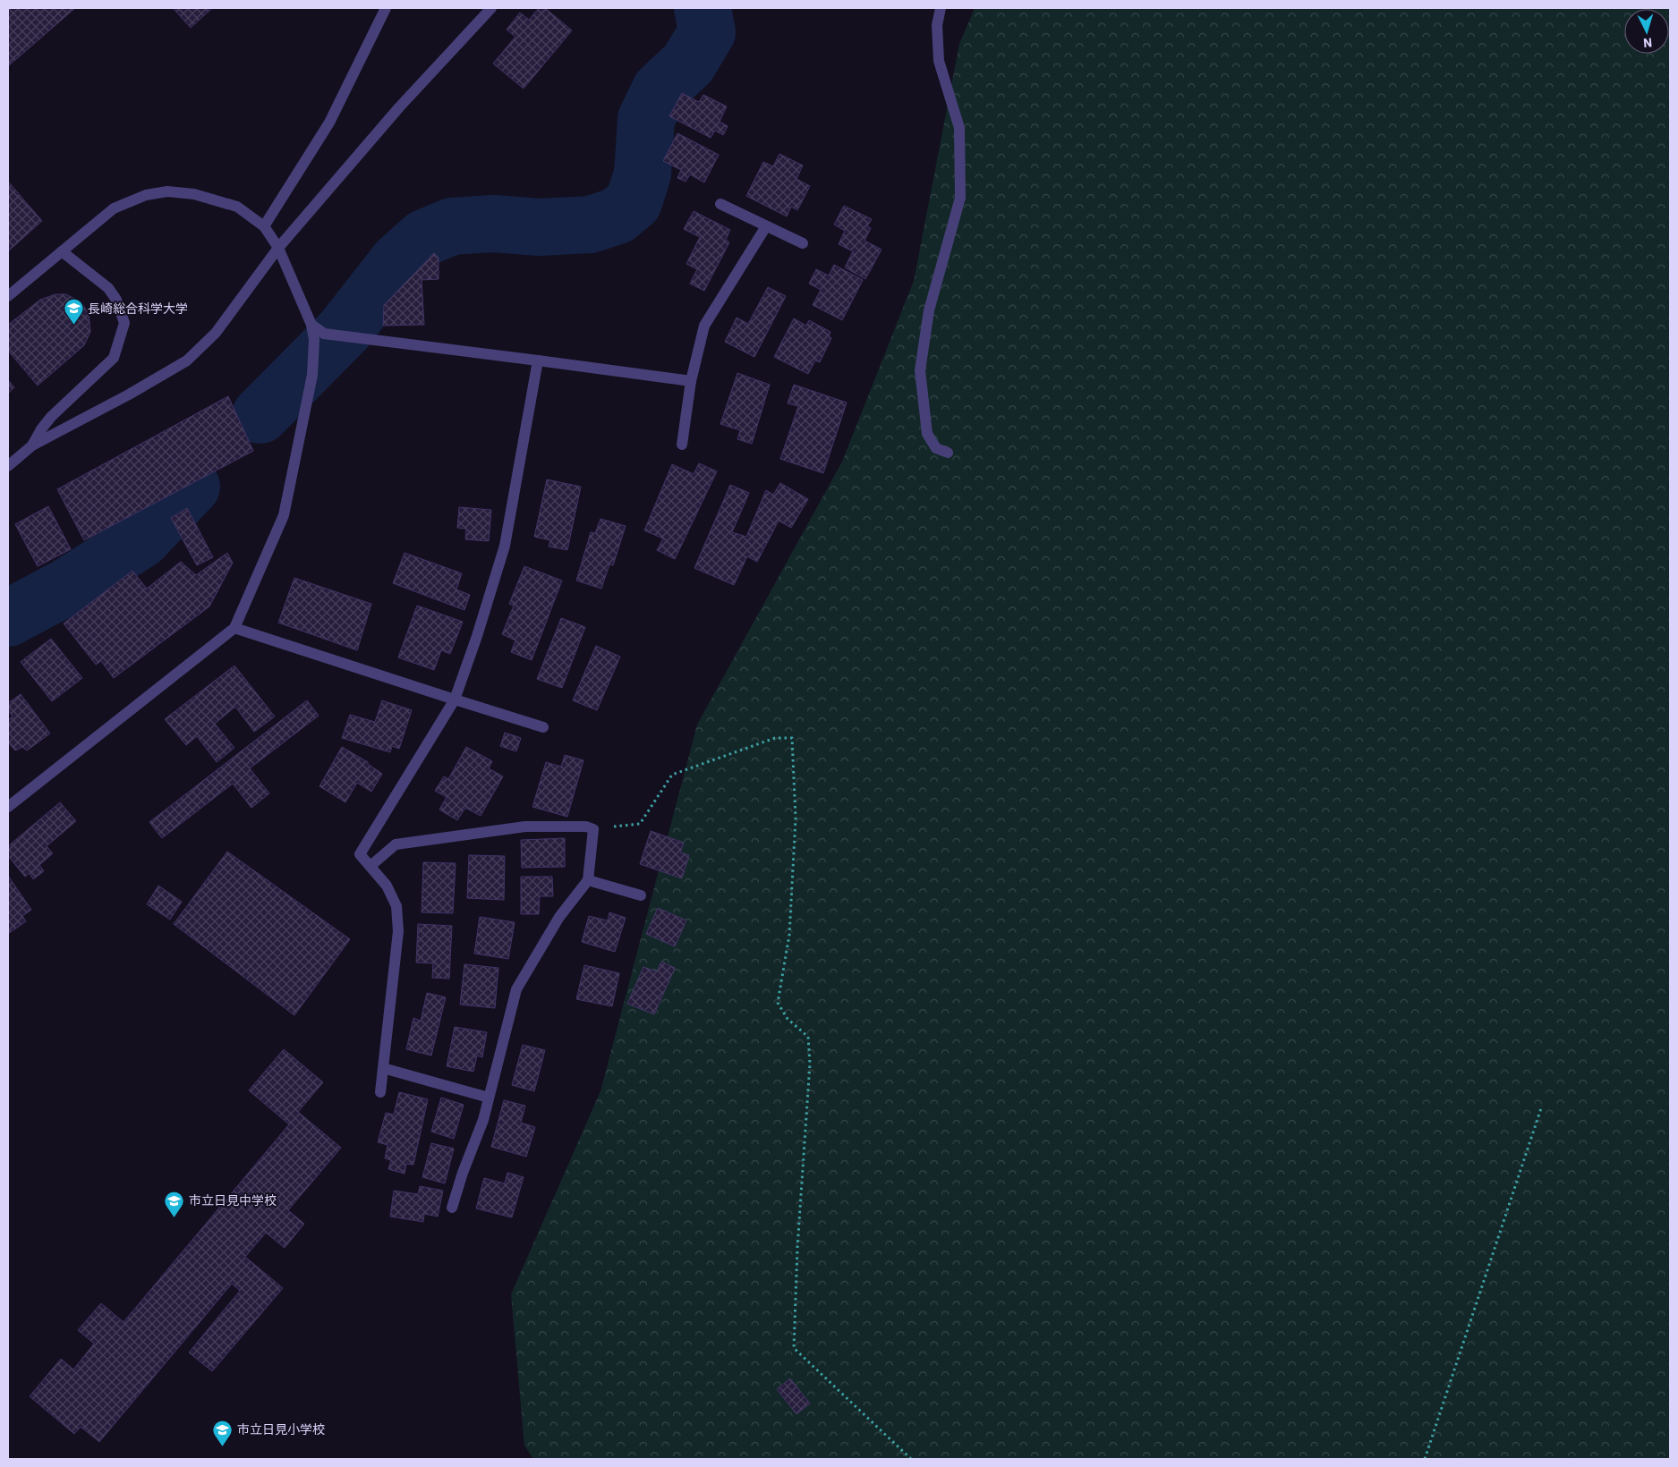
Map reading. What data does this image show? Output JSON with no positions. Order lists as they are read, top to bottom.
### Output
{
  "places": {
    "school or university": ["長崎総合科学大学", "市立日見中学校", "市立日見小学校"]
  },
  "north": "bottom"
}
